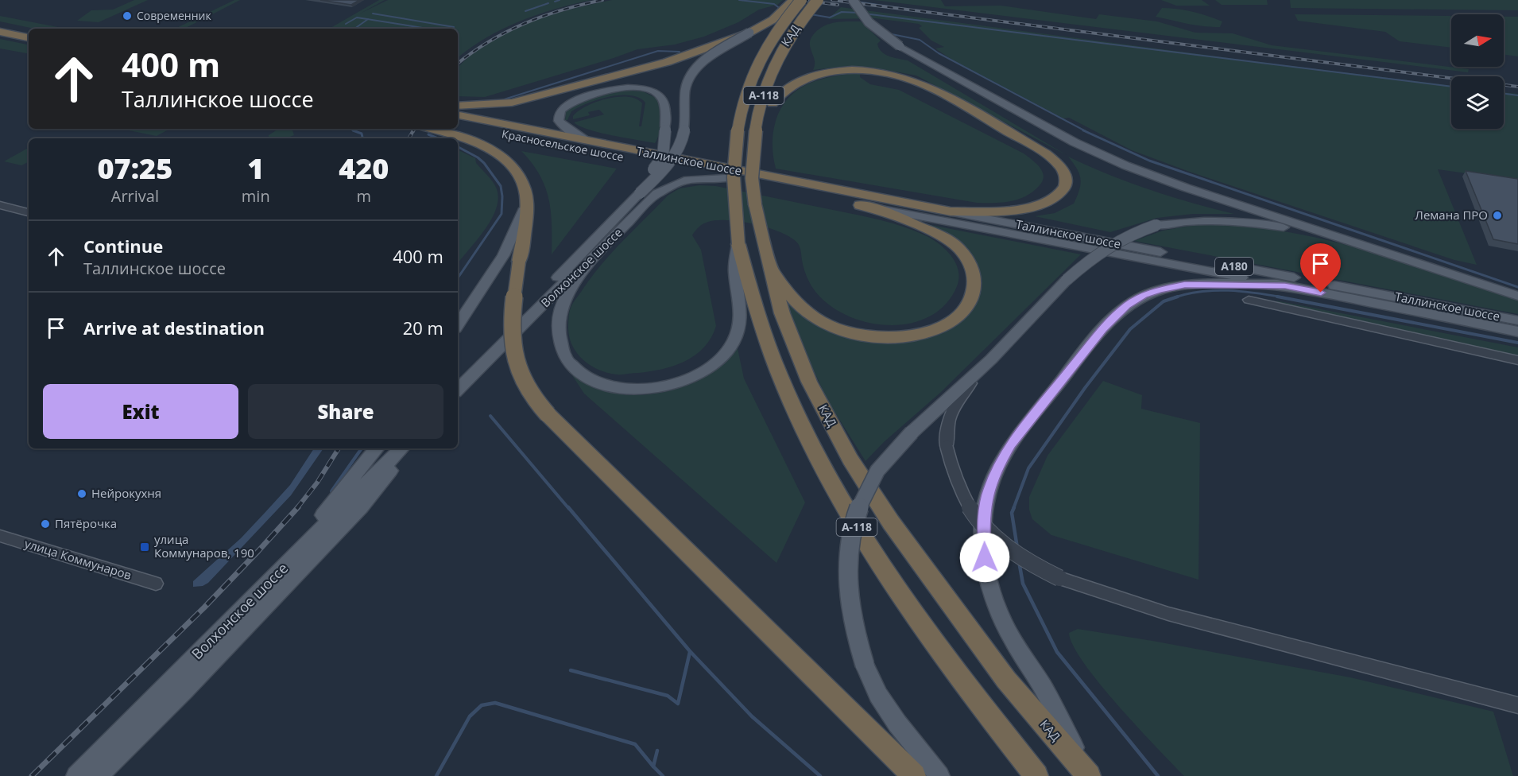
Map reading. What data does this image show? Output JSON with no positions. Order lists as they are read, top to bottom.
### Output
{
  "streets": {
    "highway": [
      "КАД",
      "А-118",
      "Красносельское шоссе",
      "Таллинское шоссе"
    ],
    "main road": ["A180", "Волхонское шоссе"],
    "street": ["улица Коммунаров"]
  },
  "crossings": [
    ["Красносельское шоссе", "Таллинское шоссе"],
    ["Красносельское шоссе", "Волхонское шоссе"],
    ["Таллинское шоссе", "Волхонское шоссе"]
  ],
  "places": {
    "other": [
      "Современник",
      "Лемана ПРО",
      "Нейрокухня",
      "Пятёрочка"
    ],
    "transit": ["улица Коммунаров, 190"]
  },
  "north": "right",
  "page": {
    "turn": ["400 m", "Таллинское шоссе"],
    "eta": [
      "07:25",
      "Arrival",
      "1",
      "min",
      "420",
      "m"
    ],
    "list": [
      {
        "name": "Continue",
        "note": "Таллинское шоссе",
        "value": "400 m"
      },
      {
        "name": "Arrive at destination",
        "value": "20 m"
      }
    ],
    "buttons": ["Exit", "Share"]
  }
}
